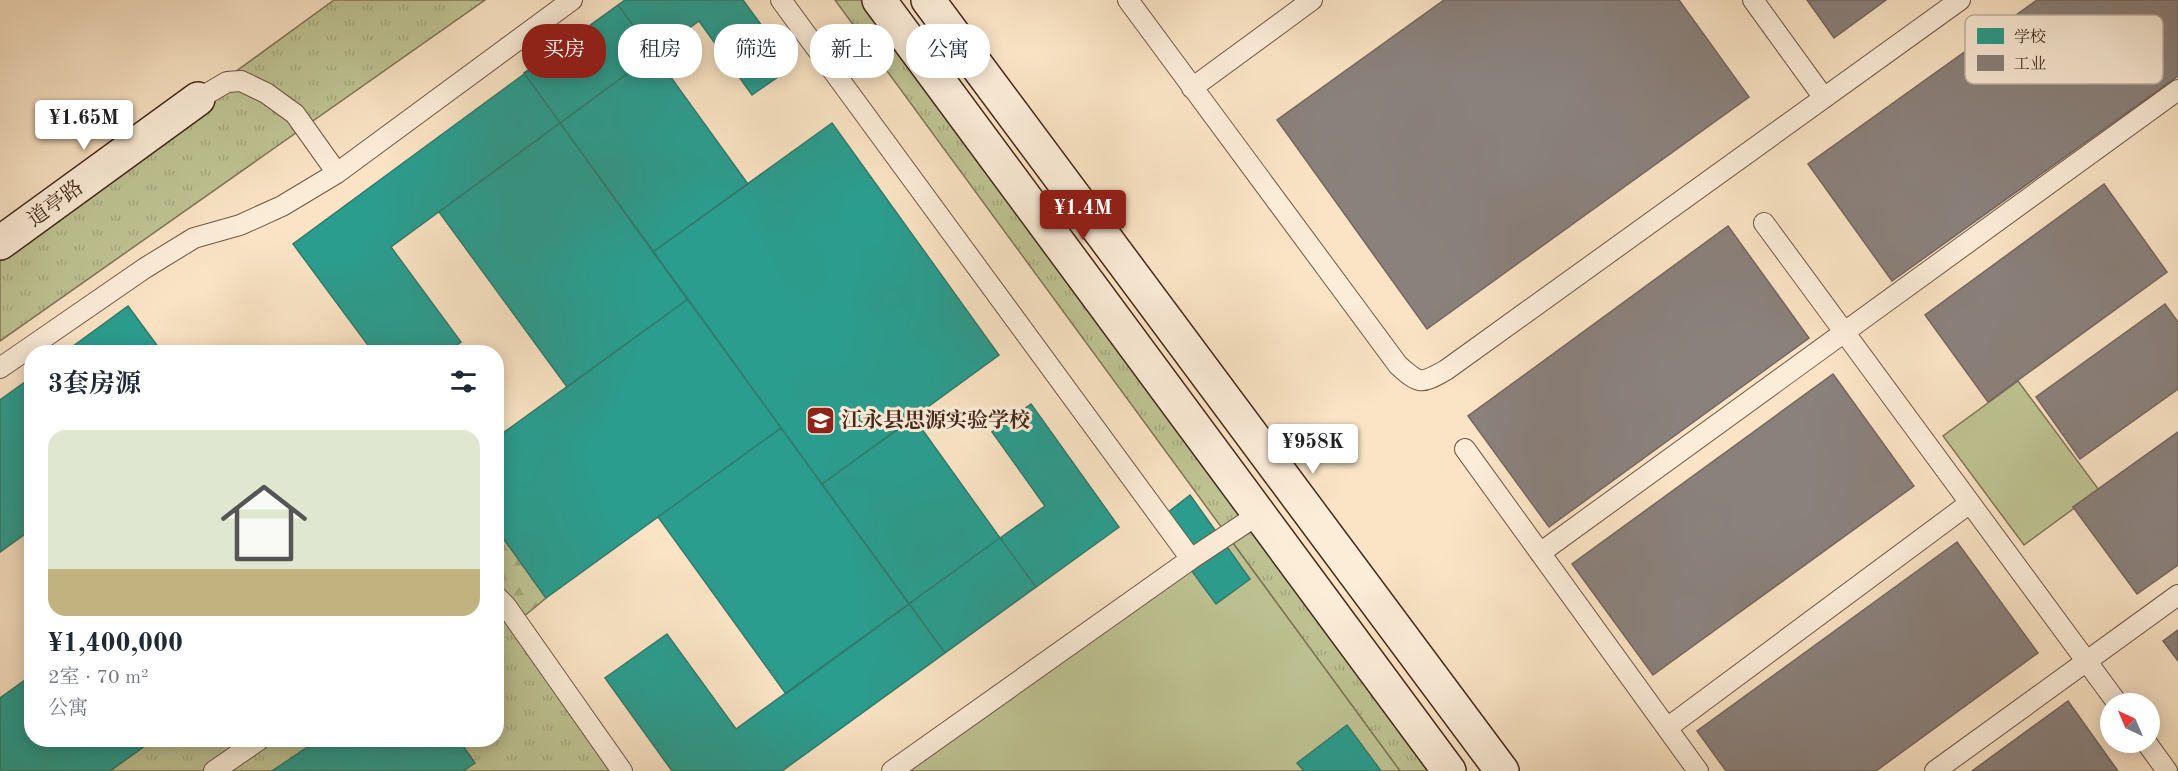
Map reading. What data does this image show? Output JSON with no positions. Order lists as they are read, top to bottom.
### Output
{
  "streets": {
    "main road": ["道亭路"]
  },
  "places": {
    "school or university": ["江永县思源实验学校"]
  },
  "legend": ["学校", "工业"],
  "north": "top left",
  "page": {
    "chip": [
      "买房",
      "租房",
      "筛选",
      "新上",
      "公寓"
    ],
    "price": ["¥1.65M", "¥1.4M", "¥958K"],
    "heading": "3套房源",
    "list": [
      {
        "name": "¥1,400,000",
        "note": "2室 · 70 m² · 公寓"
      }
    ]
  }
}
